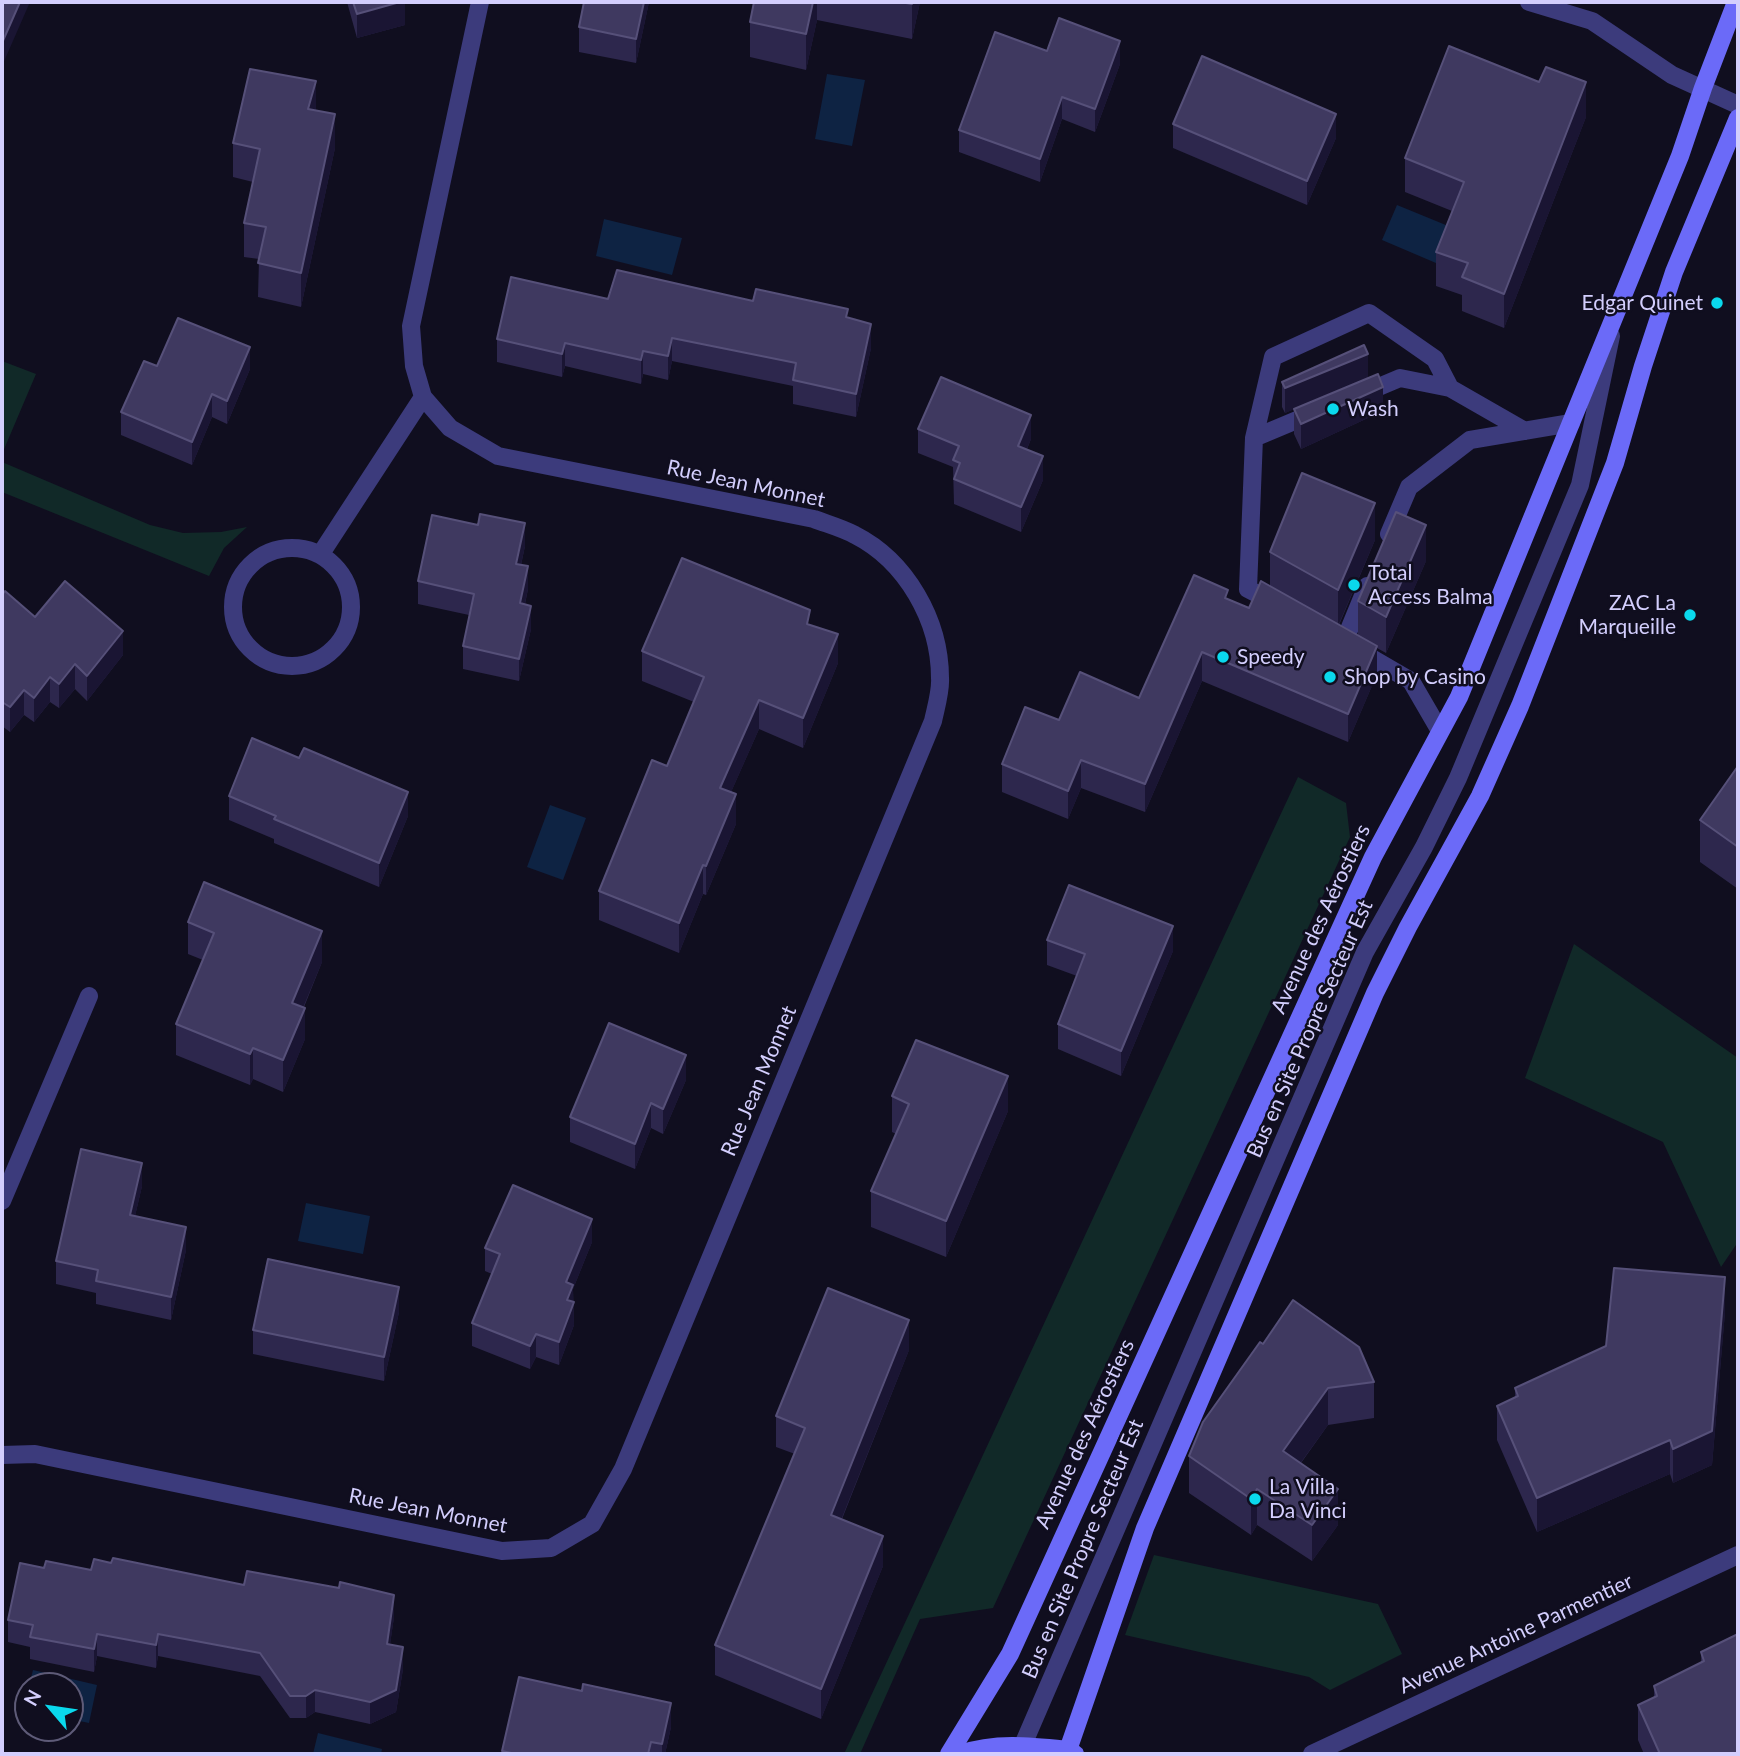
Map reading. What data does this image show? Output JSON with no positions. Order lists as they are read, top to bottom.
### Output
{
  "streets": {
    "main road": ["Avenue des Aérostiers"],
    "street": ["Rue Jean Monnet", "Bus en Site Propre Secteur Est", "Avenue Antoine Parmentier"]
  },
  "crossings": [
    ["Avenue des Aérostiers", "Bus en Site Propre Secteur Est"]
  ],
  "places": [
    "Edgar Quinet",
    "Wash",
    "Total Access Balma",
    "ZAC La Marqueille",
    "Speedy",
    "Shop by Casino",
    "La Villa Da Vinci"
  ],
  "north": "top left"
}
